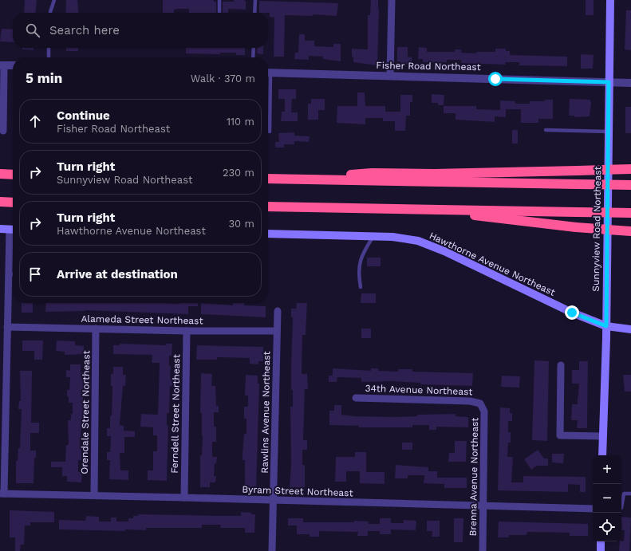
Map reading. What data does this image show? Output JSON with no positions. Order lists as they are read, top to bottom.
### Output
{
  "streets": {
    "main road": ["Sunnyview Road Northeast", "Hawthorne Avenue Northeast"],
    "street": [
      "Fisher Road Northeast",
      "Alameda Street Northeast",
      "34th Avenue Northeast",
      "Orendale Street Northeast",
      "Rawlins Avenue Northeast",
      "Ferndell Street Northeast",
      "Brenna Avenue Northeast",
      "Byram Street Northeast"
    ]
  },
  "crossings": [
    ["Fisher Road Northeast", "Sunnyview Road Northeast"],
    ["Sunnyview Road Northeast", "Hawthorne Avenue Northeast"],
    ["Alameda Street Northeast", "Orendale Street Northeast"],
    ["Alameda Street Northeast", "Rawlins Avenue Northeast"],
    ["Alameda Street Northeast", "Ferndell Street Northeast"],
    ["34th Avenue Northeast", "Brenna Avenue Northeast"],
    ["Orendale Street Northeast", "Byram Street Northeast"],
    ["Rawlins Avenue Northeast", "Byram Street Northeast"],
    ["Ferndell Street Northeast", "Byram Street Northeast"],
    ["Brenna Avenue Northeast", "Byram Street Northeast"]
  ],
  "page": {
    "search": "Search here",
    "heading": ["5 min", "Walk · 370 m"],
    "list": [
      ["Continue", "Fisher Road Northeast", "110 m"],
      ["Turn right", "Sunnyview Road Northeast", "230 m"],
      ["Turn right", "Hawthorne Avenue Northeast", "30 m"],
      "Arrive at destination"
    ],
    "map_buttons": ["+", "−"]
  }
}
